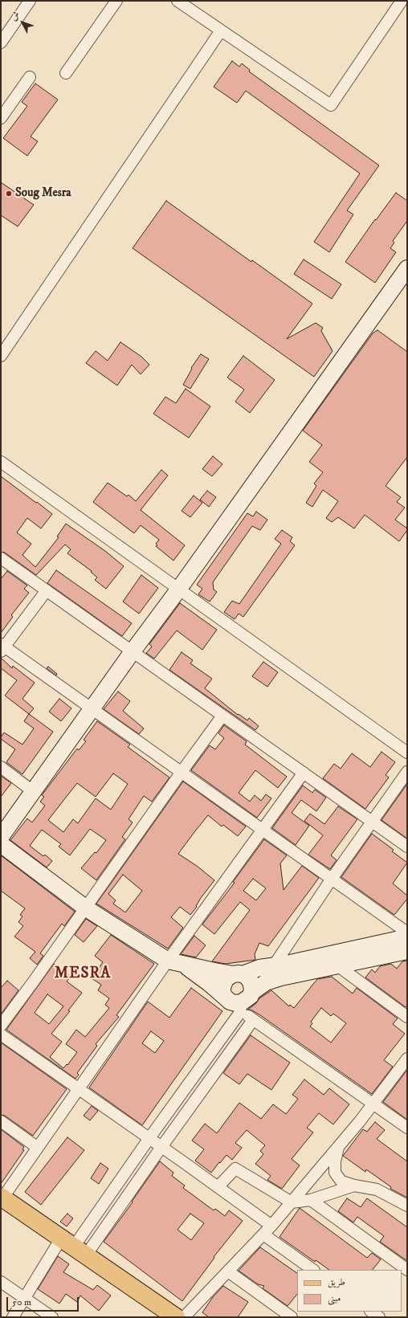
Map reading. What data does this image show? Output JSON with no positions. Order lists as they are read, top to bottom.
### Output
{
  "districts": ["MESRA"],
  "places": ["Soug Mesra"],
  "legend": ["طريق", "مبنى"],
  "scale_bar": "50 m",
  "north": "top left"
}
